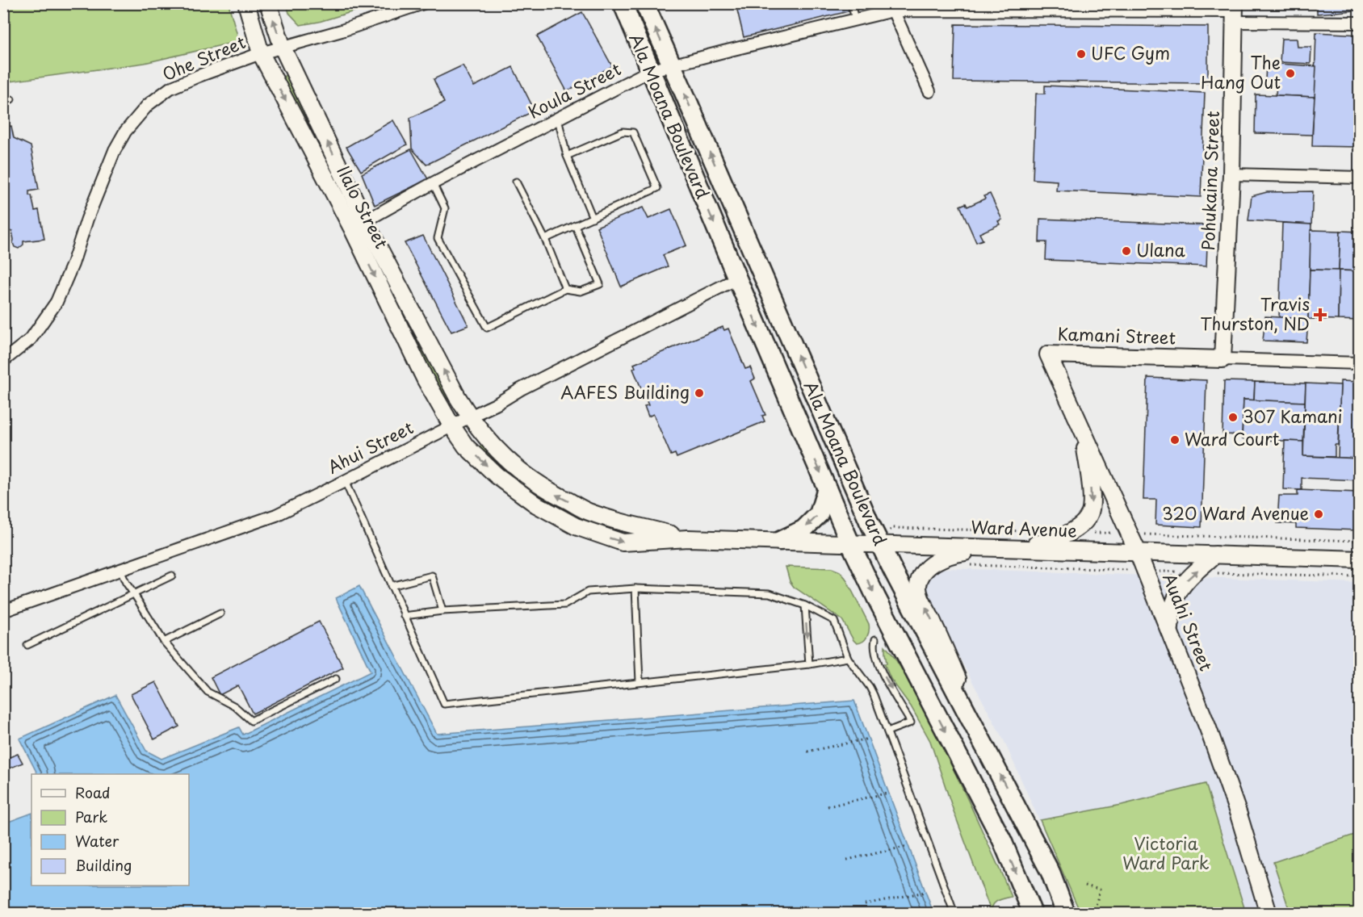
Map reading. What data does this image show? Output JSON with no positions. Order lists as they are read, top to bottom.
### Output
{
  "streets": {
    "main road": ["Ala Moana Boulevard"],
    "street": [
      "Ohe Street",
      "Koula Street",
      "Pohukaina Street",
      "Ilalo Street",
      "Kamani Street",
      "Ahui Street",
      "Ward Avenue",
      "Auahi Street"
    ]
  },
  "crossings": [
    ["Ohe Street", "Ilalo Street"],
    ["Koula Street", "Ala Moana Boulevard"],
    ["Koula Street", "Pohukaina Street"],
    ["Koula Street", "Ilalo Street"],
    ["Ala Moana Boulevard", "Ahui Street"],
    ["Ala Moana Boulevard", "Ward Avenue"],
    ["Pohukaina Street", "Kamani Street"],
    ["Ilalo Street", "Ahui Street"],
    ["Ilalo Street", "Ward Avenue"],
    ["Kamani Street", "Auahi Street"],
    ["Ahui Street", "Ward Avenue"],
    ["Ward Avenue", "Auahi Street"]
  ],
  "parks": ["Victoria Ward Park"],
  "places": {
    "other": [
      "UFC Gym",
      "The Hang Out",
      "Ulana",
      "AAFES Building",
      "307 Kamani",
      "Ward Court",
      "320 Ward Avenue"
    ],
    "health": ["Travis Thurston, ND"]
  },
  "legend": [
    "Road",
    "Park",
    "Water",
    "Building"
  ]
}
